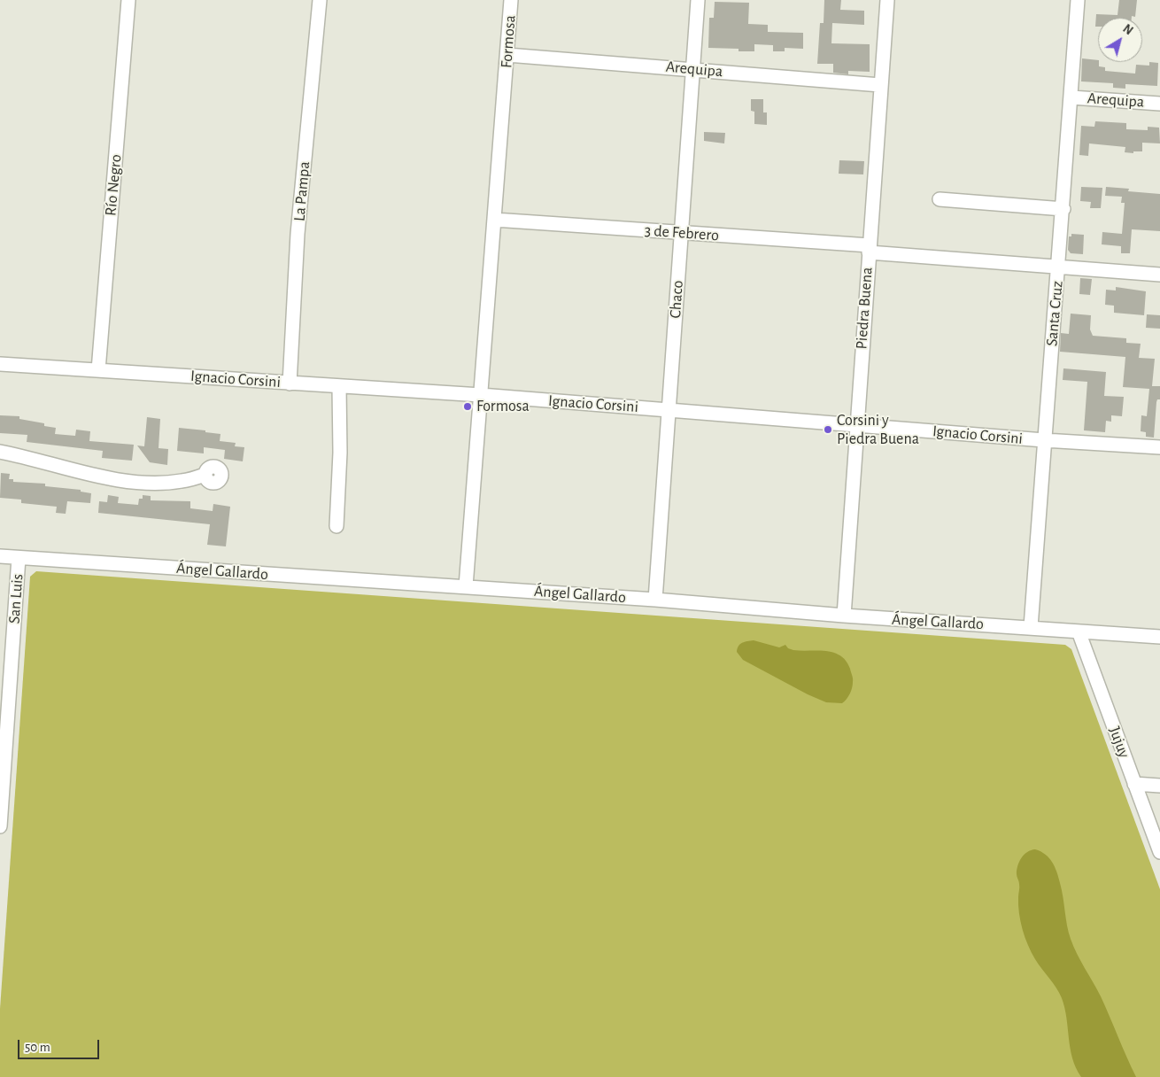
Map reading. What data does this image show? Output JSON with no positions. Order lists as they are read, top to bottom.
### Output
{
  "streets": {
    "street": [
      "Formosa",
      "Arequipa",
      "Río Negro",
      "La Pampa",
      "3 de Febrero",
      "Chaco",
      "Piedra Buena",
      "Santa Cruz",
      "Ignacio Corsini",
      "Ángel Gallardo",
      "San Luis",
      "Jujuy"
    ]
  },
  "crossings": [
    ["Formosa", "Arequipa"],
    ["Formosa", "3 de Febrero"],
    ["Formosa", "Ignacio Corsini"],
    ["Formosa", "Ángel Gallardo"],
    ["Arequipa", "Chaco"],
    ["Arequipa", "Piedra Buena"],
    ["Arequipa", "Santa Cruz"],
    ["Río Negro", "Ignacio Corsini"],
    ["La Pampa", "Ignacio Corsini"],
    ["3 de Febrero", "Chaco"],
    ["3 de Febrero", "Piedra Buena"],
    ["3 de Febrero", "Santa Cruz"],
    ["Chaco", "Ignacio Corsini"],
    ["Chaco", "Ángel Gallardo"],
    ["Piedra Buena", "Ignacio Corsini"],
    ["Piedra Buena", "Ángel Gallardo"],
    ["Santa Cruz", "Ignacio Corsini"],
    ["Santa Cruz", "Ángel Gallardo"],
    ["Ángel Gallardo", "San Luis"],
    ["Ángel Gallardo", "Jujuy"]
  ],
  "places": ["Formosa", "Corsini y Piedra Buena"],
  "scale_bar": "50 m",
  "north": "top right"
}
